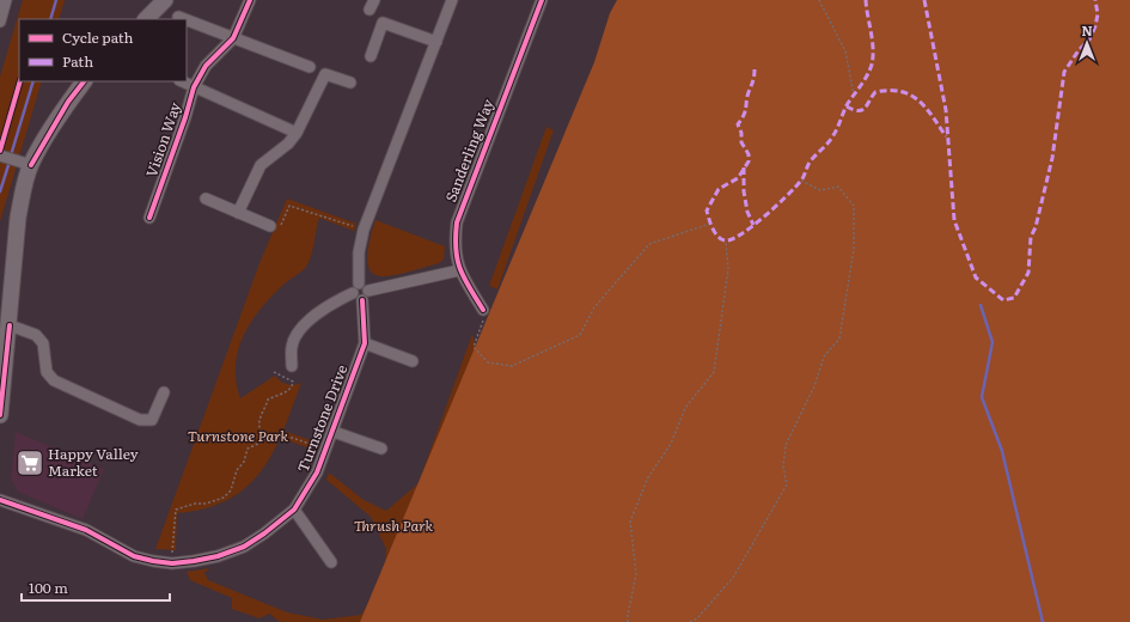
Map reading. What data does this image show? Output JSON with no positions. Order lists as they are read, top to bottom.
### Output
{
  "streets": {
    "street": ["Vision Way", "Sanderling Way", "Turnstone Drive"]
  },
  "parks": ["Turnstone Park", "Thrush Park"],
  "places": {
    "supermarket": ["Happy Valley Market"]
  },
  "legend": ["Cycle path", "Path"],
  "scale_bar": "100 m",
  "north": "top"
}
